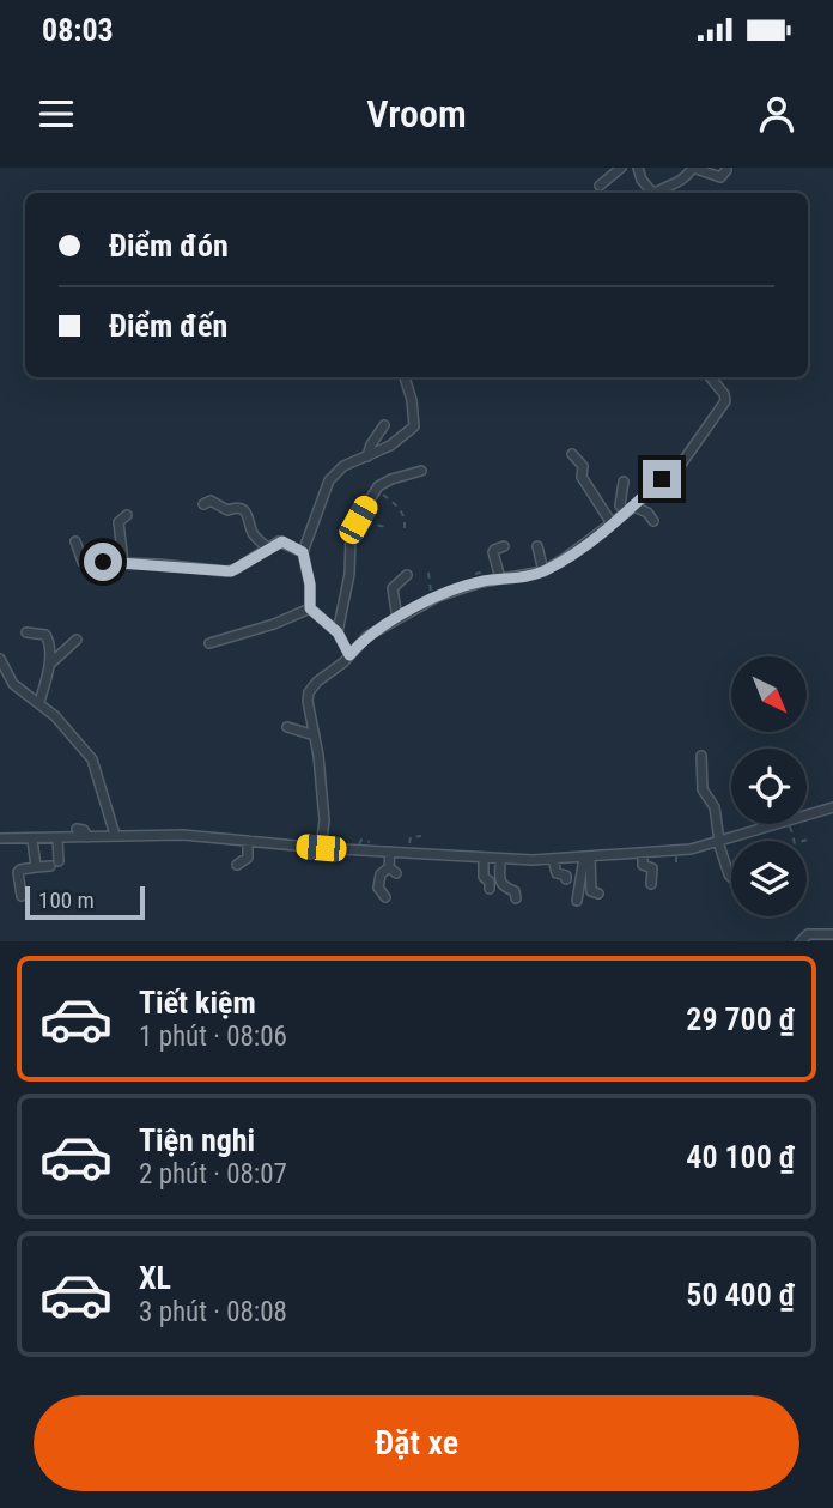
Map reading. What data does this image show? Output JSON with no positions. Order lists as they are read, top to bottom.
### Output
{
  "scale_bar": "100 m",
  "north": "bottom right",
  "page": {
    "status": "08:03",
    "header": "Vroom",
    "banner": ["Điểm đón", "Điểm đến"],
    "scale": "100 m",
    "list": [
      {
        "name": "Tiết kiệm",
        "note": "1 phút · 08:06",
        "value": "29 700 ₫"
      },
      {
        "name": "Tiện nghi",
        "note": "2 phút · 08:07",
        "value": "40 100 ₫"
      },
      {
        "name": "XL",
        "note": "3 phút · 08:08",
        "value": "50 400 ₫"
      }
    ],
    "buttons": "Đặt xe"
  }
}
